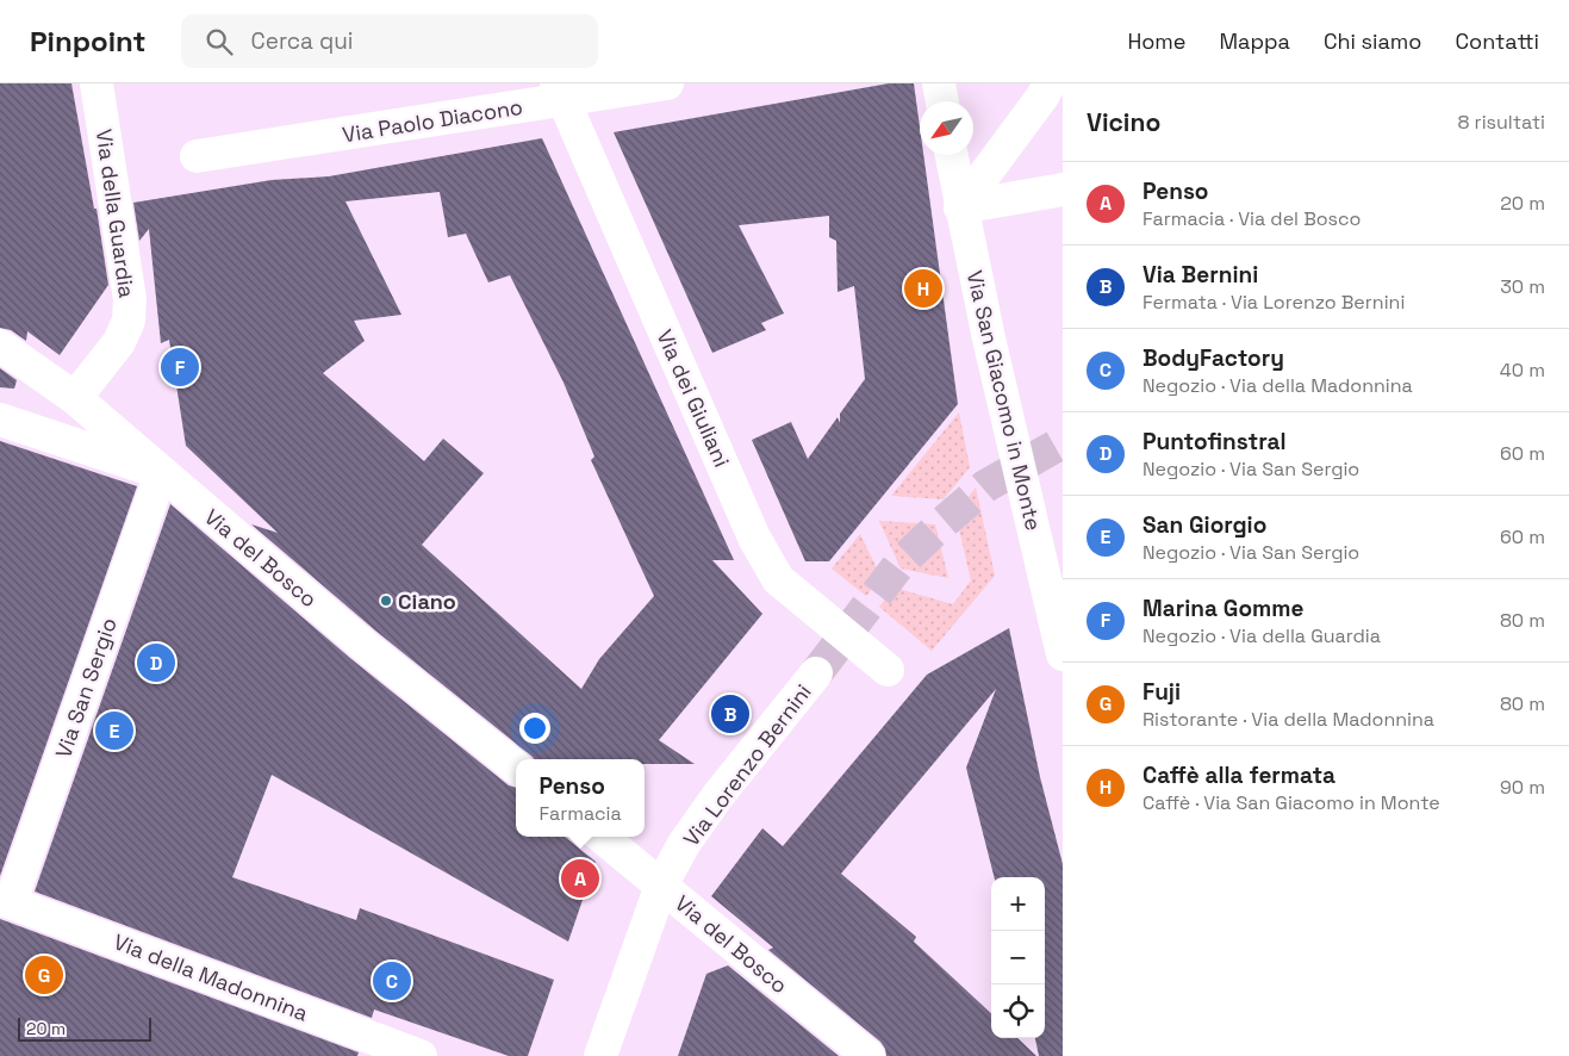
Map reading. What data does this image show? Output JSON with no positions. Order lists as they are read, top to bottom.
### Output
{
  "streets": {
    "street": [
      "Via Paolo Diacono",
      "Via della Guardia",
      "Via dei Giuliani",
      "Via San Giacomo in Monte",
      "Via del Bosco",
      "Via San Sergio",
      "Via Lorenzo Bernini",
      "Via della Madonnina"
    ]
  },
  "crossings": [
    ["Via Paolo Diacono", "Via dei Giuliani"],
    ["Via della Guardia", "Via del Bosco"],
    ["Via del Bosco", "Via San Sergio"],
    ["Via del Bosco", "Via Lorenzo Bernini"],
    ["Via San Sergio", "Via della Madonnina"]
  ],
  "places": ["Ciano"],
  "scale_bar": "20 m",
  "north": "bottom left",
  "page": {
    "header": "Pinpoint",
    "search": "Cerca qui",
    "nav": [
      "Home",
      "Mappa",
      "Chi siamo",
      "Contatti"
    ],
    "heading": ["Vicino", "8 risultati"],
    "list": [
      {
        "mark": "A",
        "name": "Penso",
        "note": "Farmacia · Via del Bosco",
        "value": "20 m"
      },
      {
        "mark": "B",
        "name": "Via Bernini",
        "note": "Fermata · Via Lorenzo Bernini",
        "value": "30 m"
      },
      {
        "mark": "C",
        "name": "BodyFactory",
        "note": "Negozio · Via della Madonnina",
        "value": "40 m"
      },
      {
        "mark": "D",
        "name": "Puntofinstral",
        "note": "Negozio · Via San Sergio",
        "value": "60 m"
      },
      {
        "mark": "E",
        "name": "San Giorgio",
        "note": "Negozio · Via San Sergio",
        "value": "60 m"
      },
      {
        "mark": "F",
        "name": "Marina Gomme",
        "note": "Negozio · Via della Guardia",
        "value": "80 m"
      },
      {
        "mark": "G",
        "name": "Fuji",
        "note": "Ristorante · Via della Madonnina",
        "value": "80 m"
      },
      {
        "mark": "H",
        "name": "Caffè alla fermata",
        "note": "Caffè · Via San Giacomo in Monte",
        "value": "90 m"
      }
    ],
    "pins": [
      "H",
      "F",
      "D",
      "B",
      "E",
      "A",
      "G",
      "C"
    ],
    "popup": ["Penso", "Farmacia"],
    "map_buttons": ["+", "−"],
    "scale": "20 m"
  }
}
